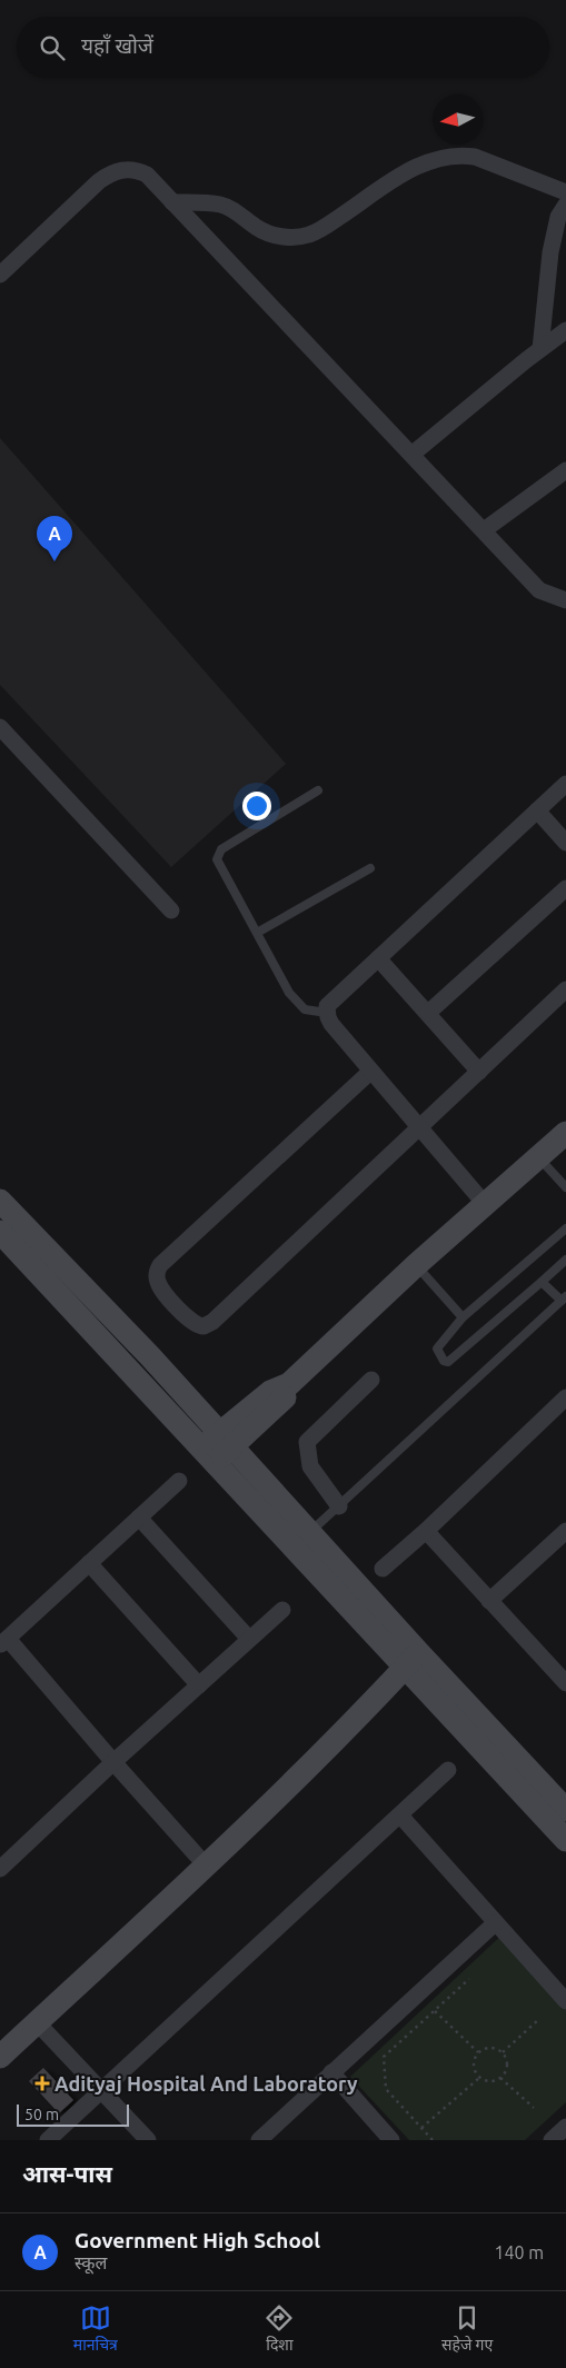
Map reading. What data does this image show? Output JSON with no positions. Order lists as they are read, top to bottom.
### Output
{
  "places": {
    "health": ["Adityaj Hospital And Laboratory"]
  },
  "scale_bar": "50 m",
  "north": "left",
  "page": {
    "search": "यहाँ खोजें",
    "pins": "A",
    "scale": "50 m",
    "heading": "आस-पास",
    "list": [
      {
        "mark": "A",
        "name": "Government High School",
        "note": "स्कूल",
        "value": "140 m"
      }
    ],
    "nav": ["मानचित्र", "दिशा", "सहेजे गए"]
  }
}
